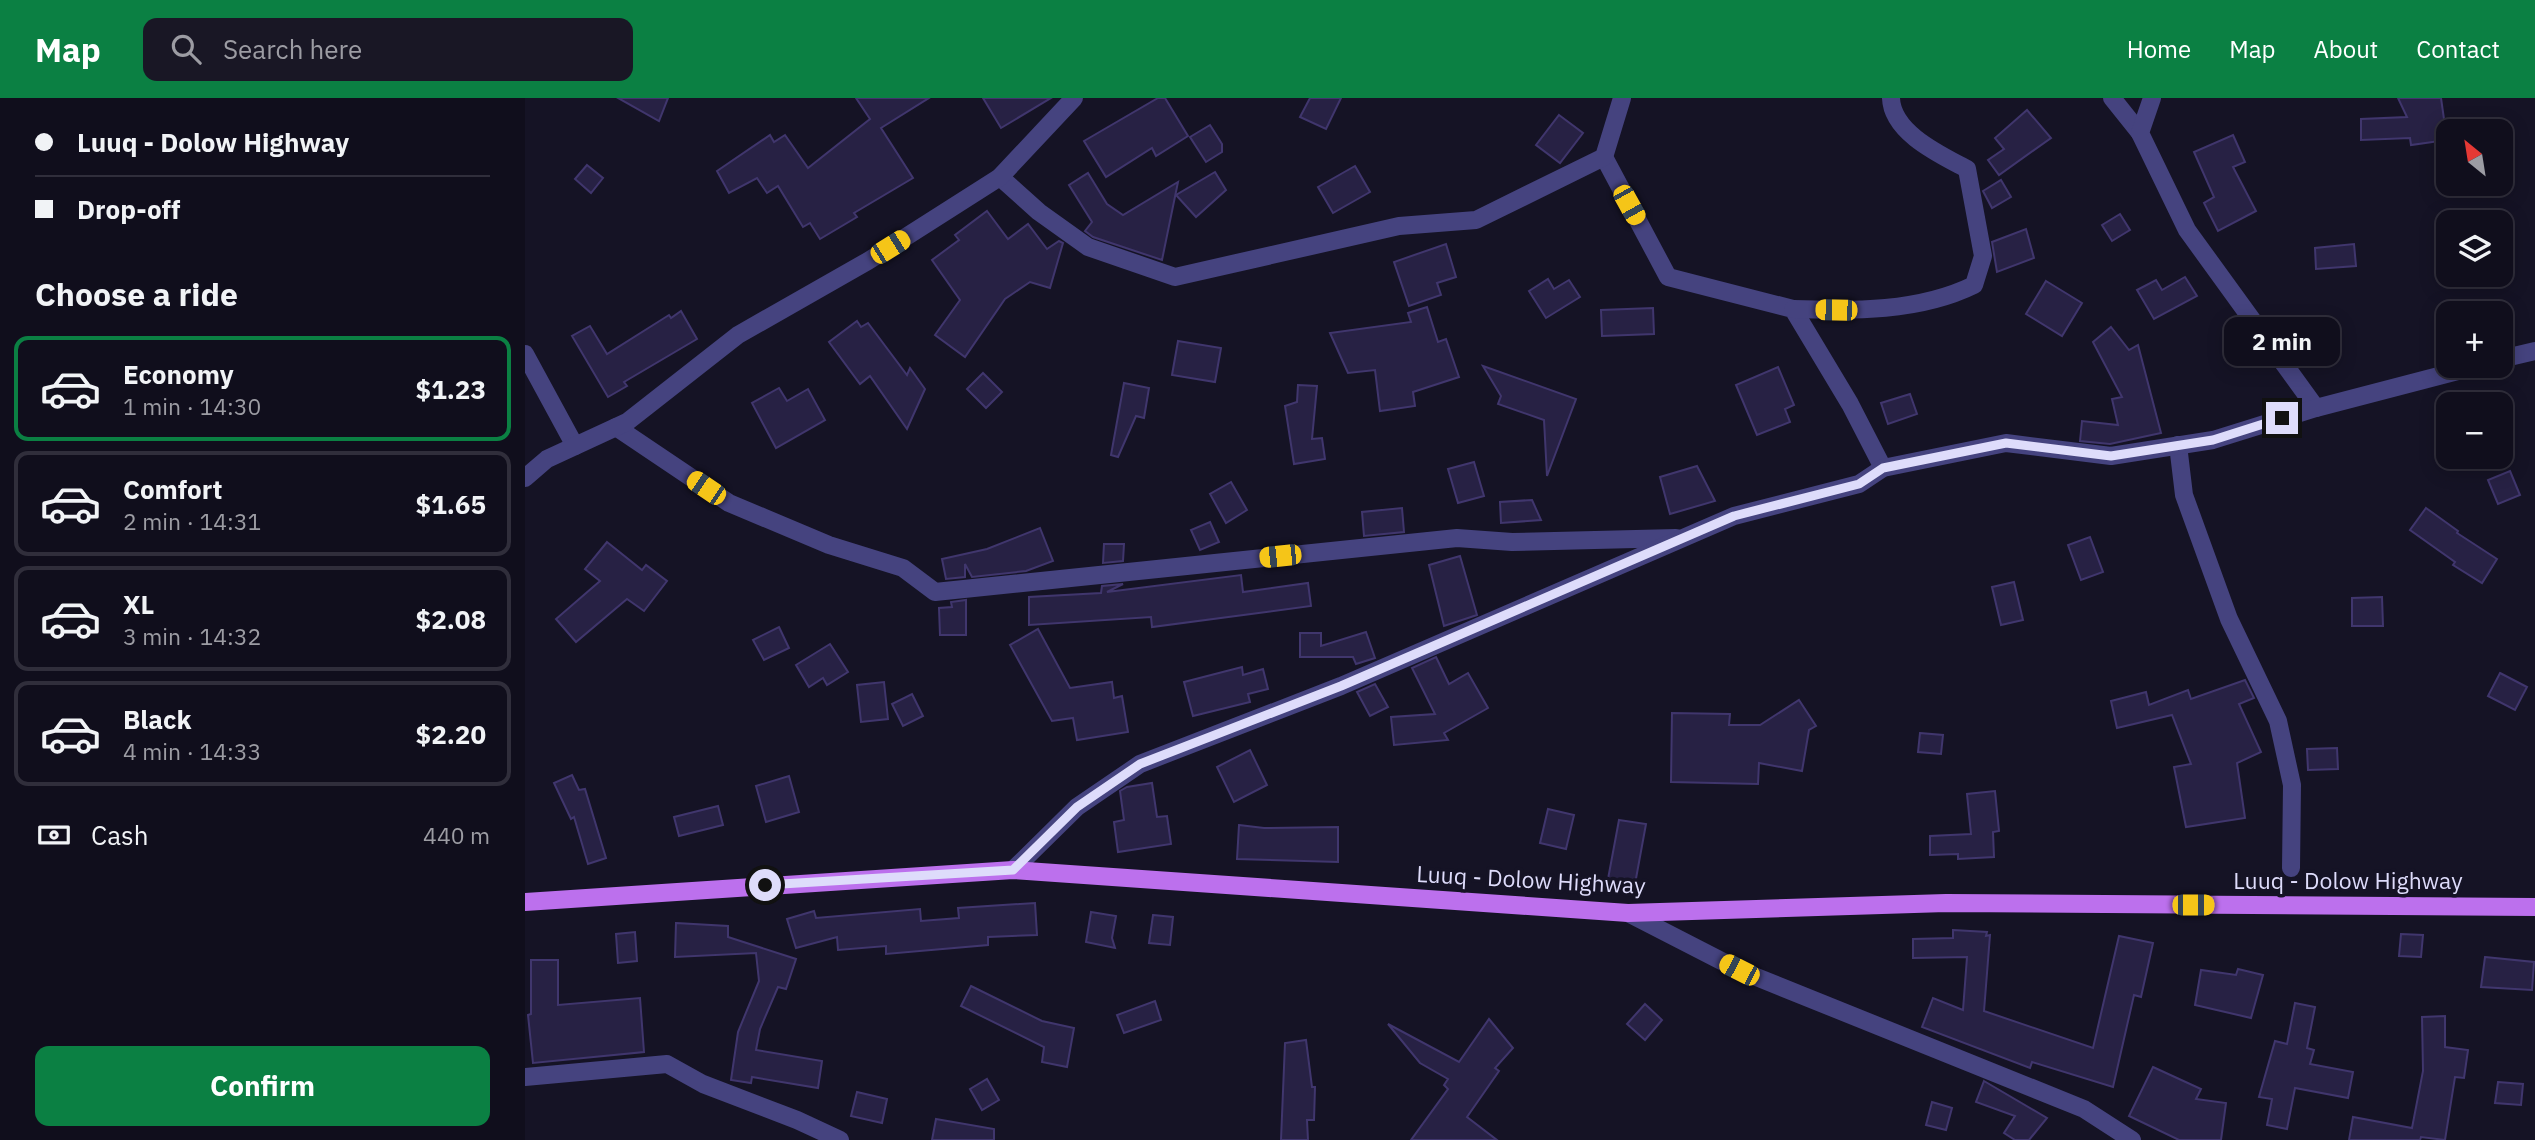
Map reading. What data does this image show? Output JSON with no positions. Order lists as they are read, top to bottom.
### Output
{
  "streets": {
    "main road": ["Luuq - Dolow Highway"]
  },
  "north": "top left",
  "page": {
    "header": "Map",
    "search": "Search here",
    "nav": [
      "Home",
      "Map",
      "About",
      "Contact"
    ],
    "banner": ["Luuq - Dolow Highway", "Drop-off"],
    "map_buttons": ["+", "−"],
    "heading": "Choose a ride",
    "bubble": "2 min",
    "list": [
      {
        "name": "Economy",
        "note": "1 min · 14:30",
        "value": "$1.23"
      },
      {
        "name": "Comfort",
        "note": "2 min · 14:31",
        "value": "$1.65"
      },
      {
        "name": "XL",
        "note": "3 min · 14:32",
        "value": "$2.08"
      },
      {
        "name": "Black",
        "note": "4 min · 14:33",
        "value": "$2.20"
      }
    ],
    "pay": ["Cash", "440 m"],
    "buttons": "Confirm"
  }
}
